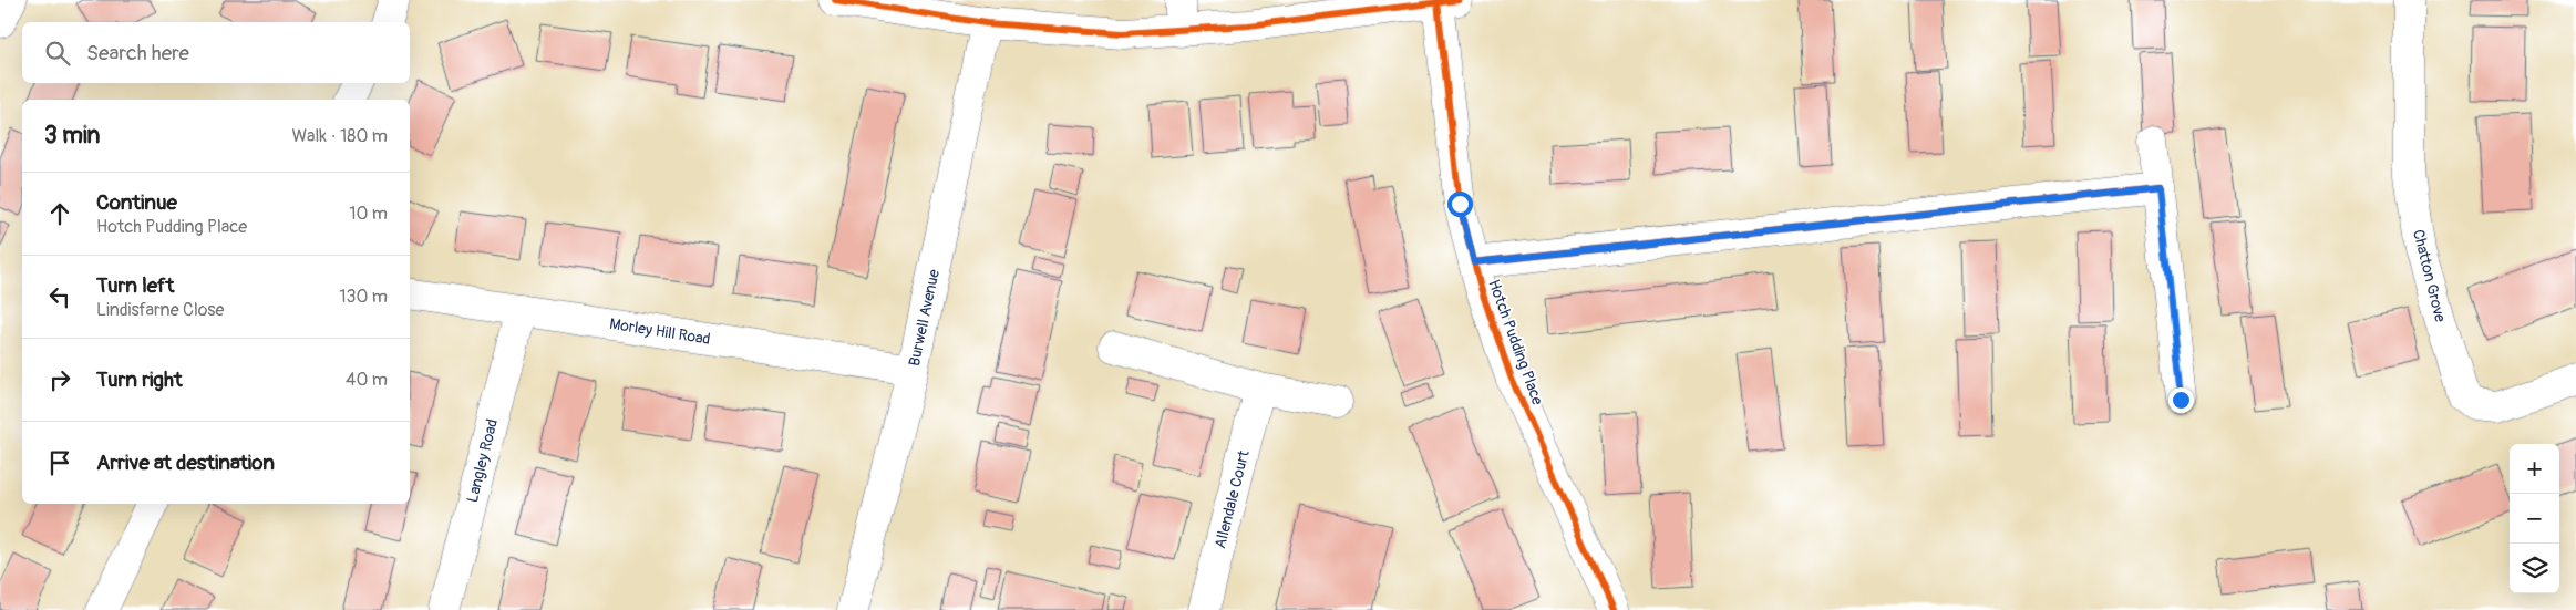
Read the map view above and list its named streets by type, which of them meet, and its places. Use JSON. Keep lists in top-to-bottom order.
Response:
{
  "streets": {
    "street": [
      "Chatton Grove",
      "Burwell Avenue",
      "Morley Hill Road",
      "Hotch Pudding Place",
      "Langley Road",
      "Allendale Court"
    ]
  },
  "crossings": [
    ["Burwell Avenue", "Morley Hill Road"],
    ["Morley Hill Road", "Langley Road"]
  ],
  "page": {
    "search": "Search here",
    "heading": ["3 min", "Walk · 180 m"],
    "list": [
      ["Continue", "Hotch Pudding Place", "10 m"],
      ["Turn left", "Lindisfarne Close", "130 m"],
      ["Turn right", "40 m"],
      "Arrive at destination"
    ],
    "map_buttons": ["+", "−"]
  }
}
